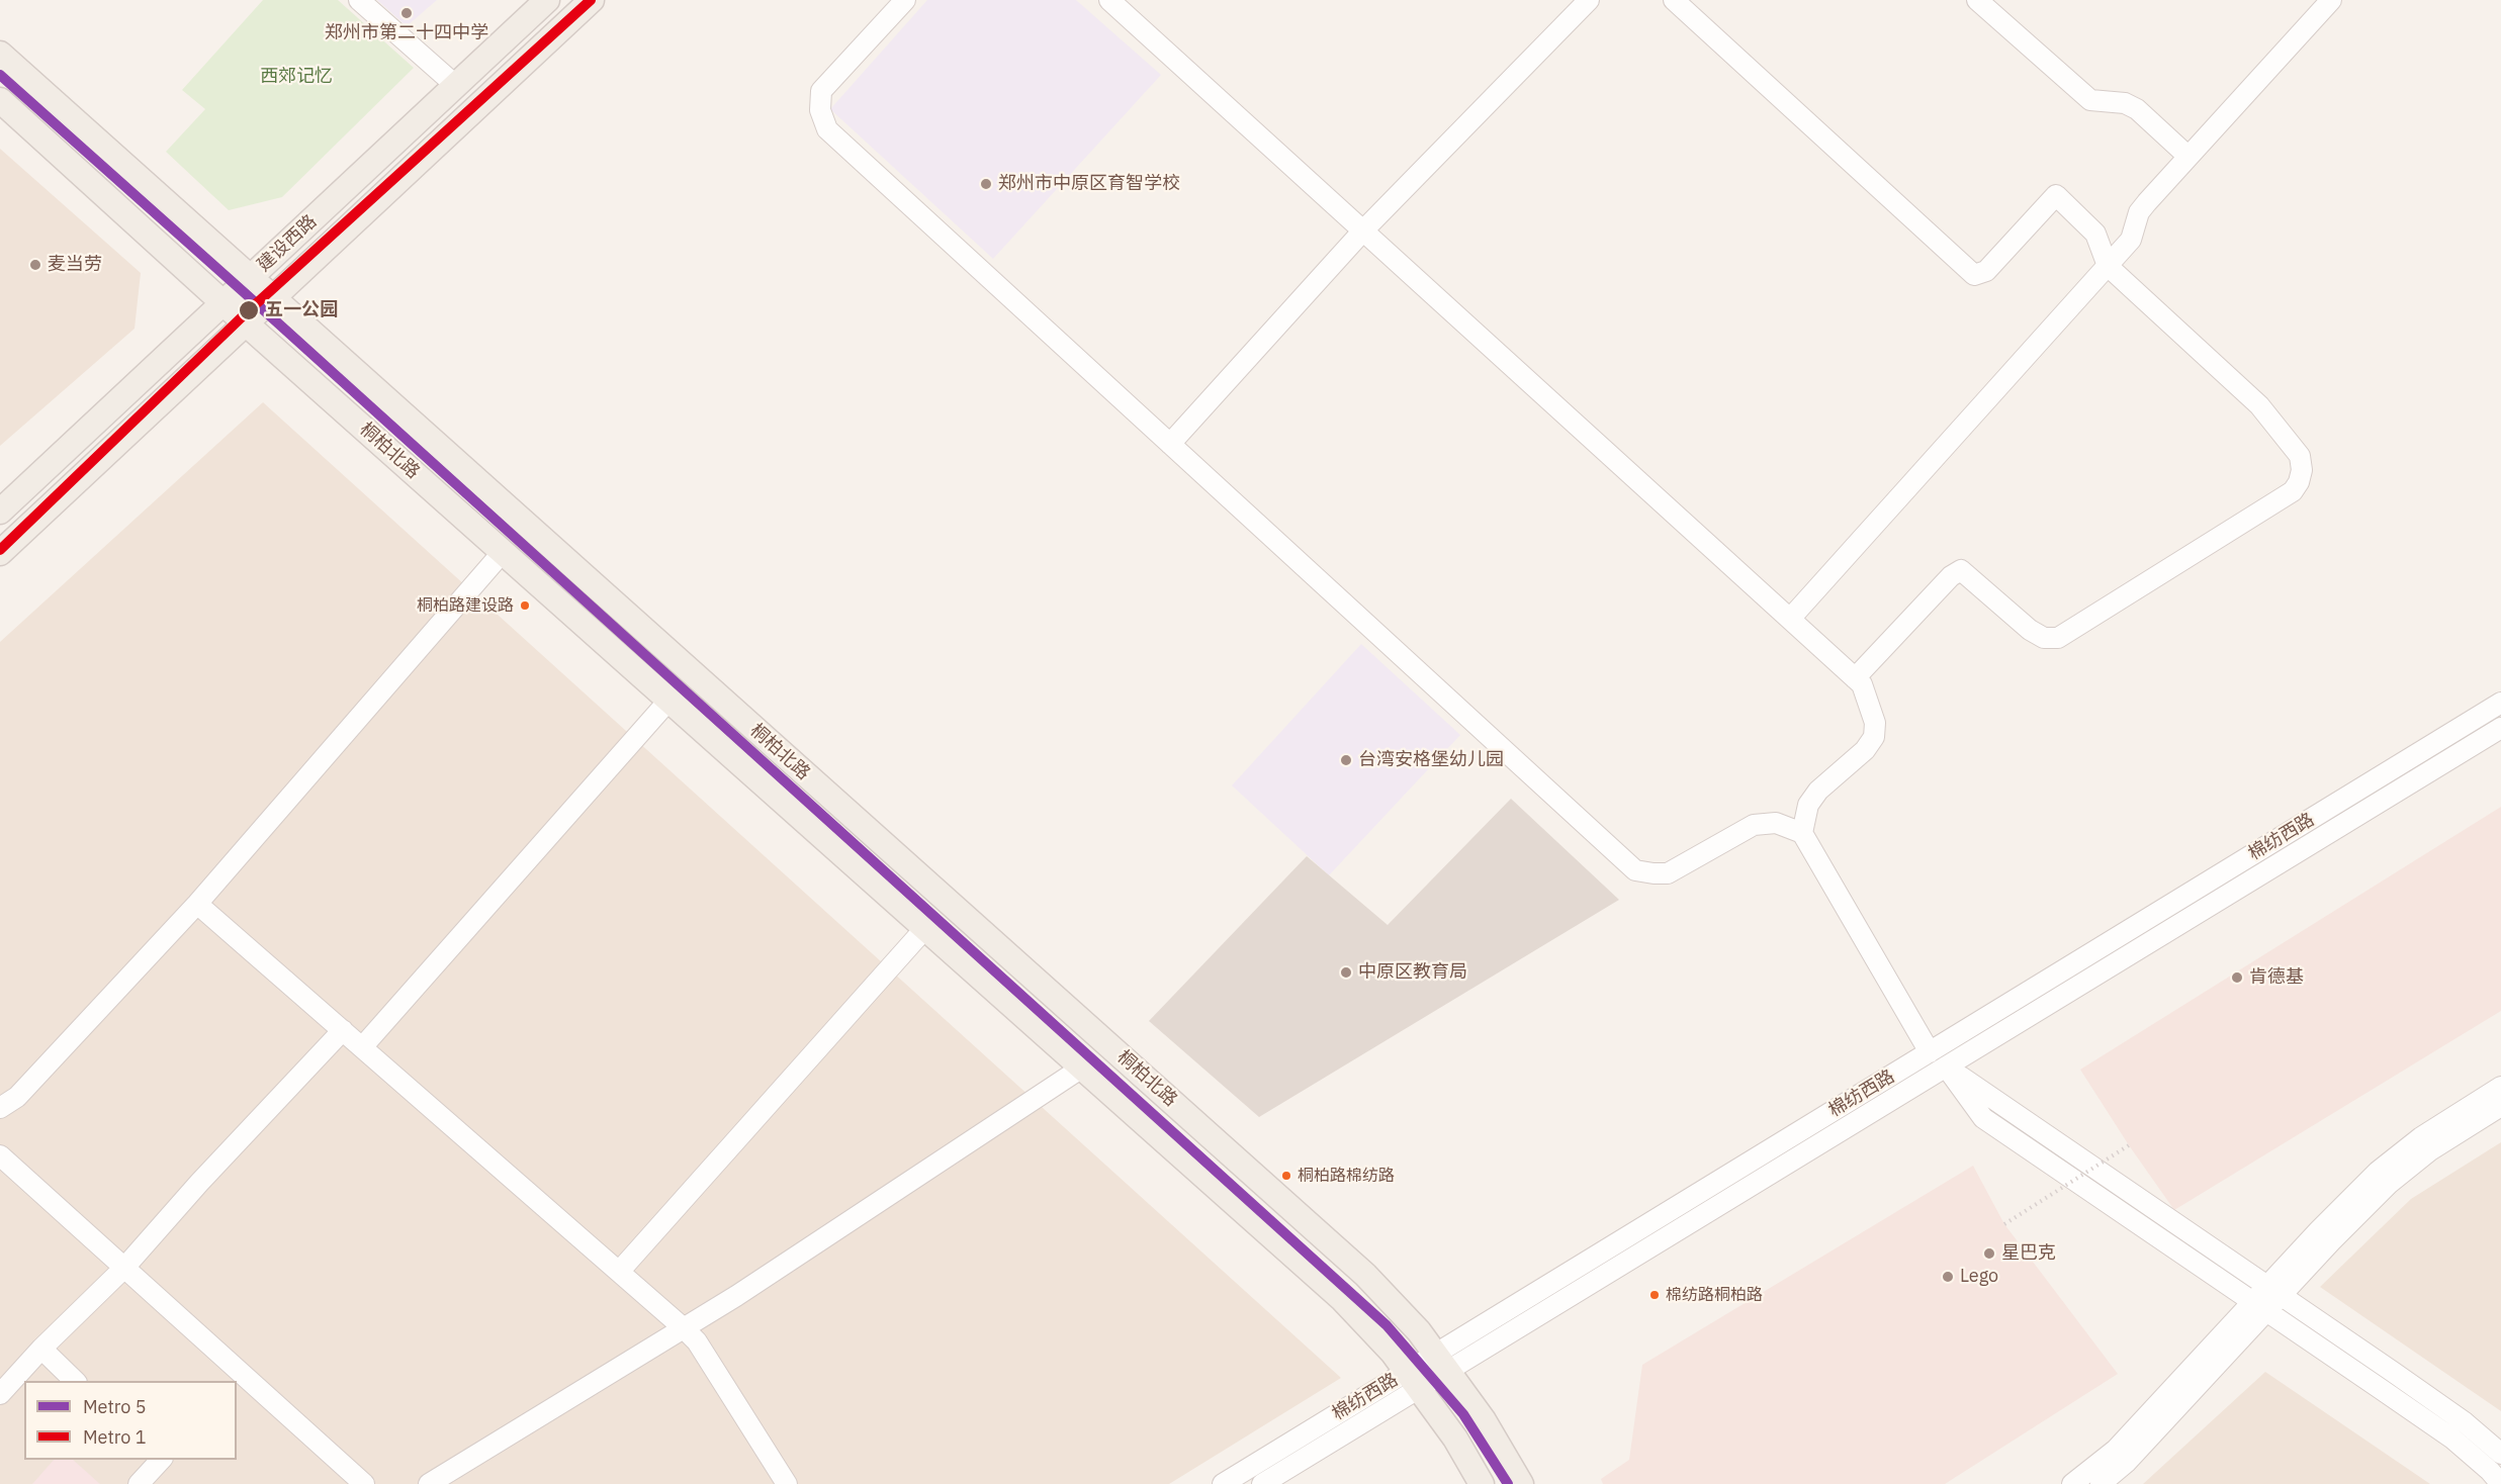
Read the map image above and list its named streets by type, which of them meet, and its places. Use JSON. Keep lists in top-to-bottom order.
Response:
{
  "streets": {
    "main road": ["建设西路", "桐柏北路"],
    "street": ["棉纺西路"]
  },
  "crossings": [
    ["建设西路", "桐柏北路"],
    ["桐柏北路", "棉纺西路"]
  ],
  "parks": ["西郊记忆"],
  "places": [
    "郑州市第二十四中学",
    "郑州市中原区育智学校",
    "麦当劳",
    "五一公园",
    "桐柏路建设路",
    "台湾安格堡幼儿园",
    "中原区教育局",
    "肯德基",
    "桐柏路棉纺路",
    "星巴克",
    "Lego",
    "棉纺路桐柏路"
  ],
  "lines": ["metro line 1", "metro line 5"],
  "legend": ["Metro 5", "Metro 1"]
}
